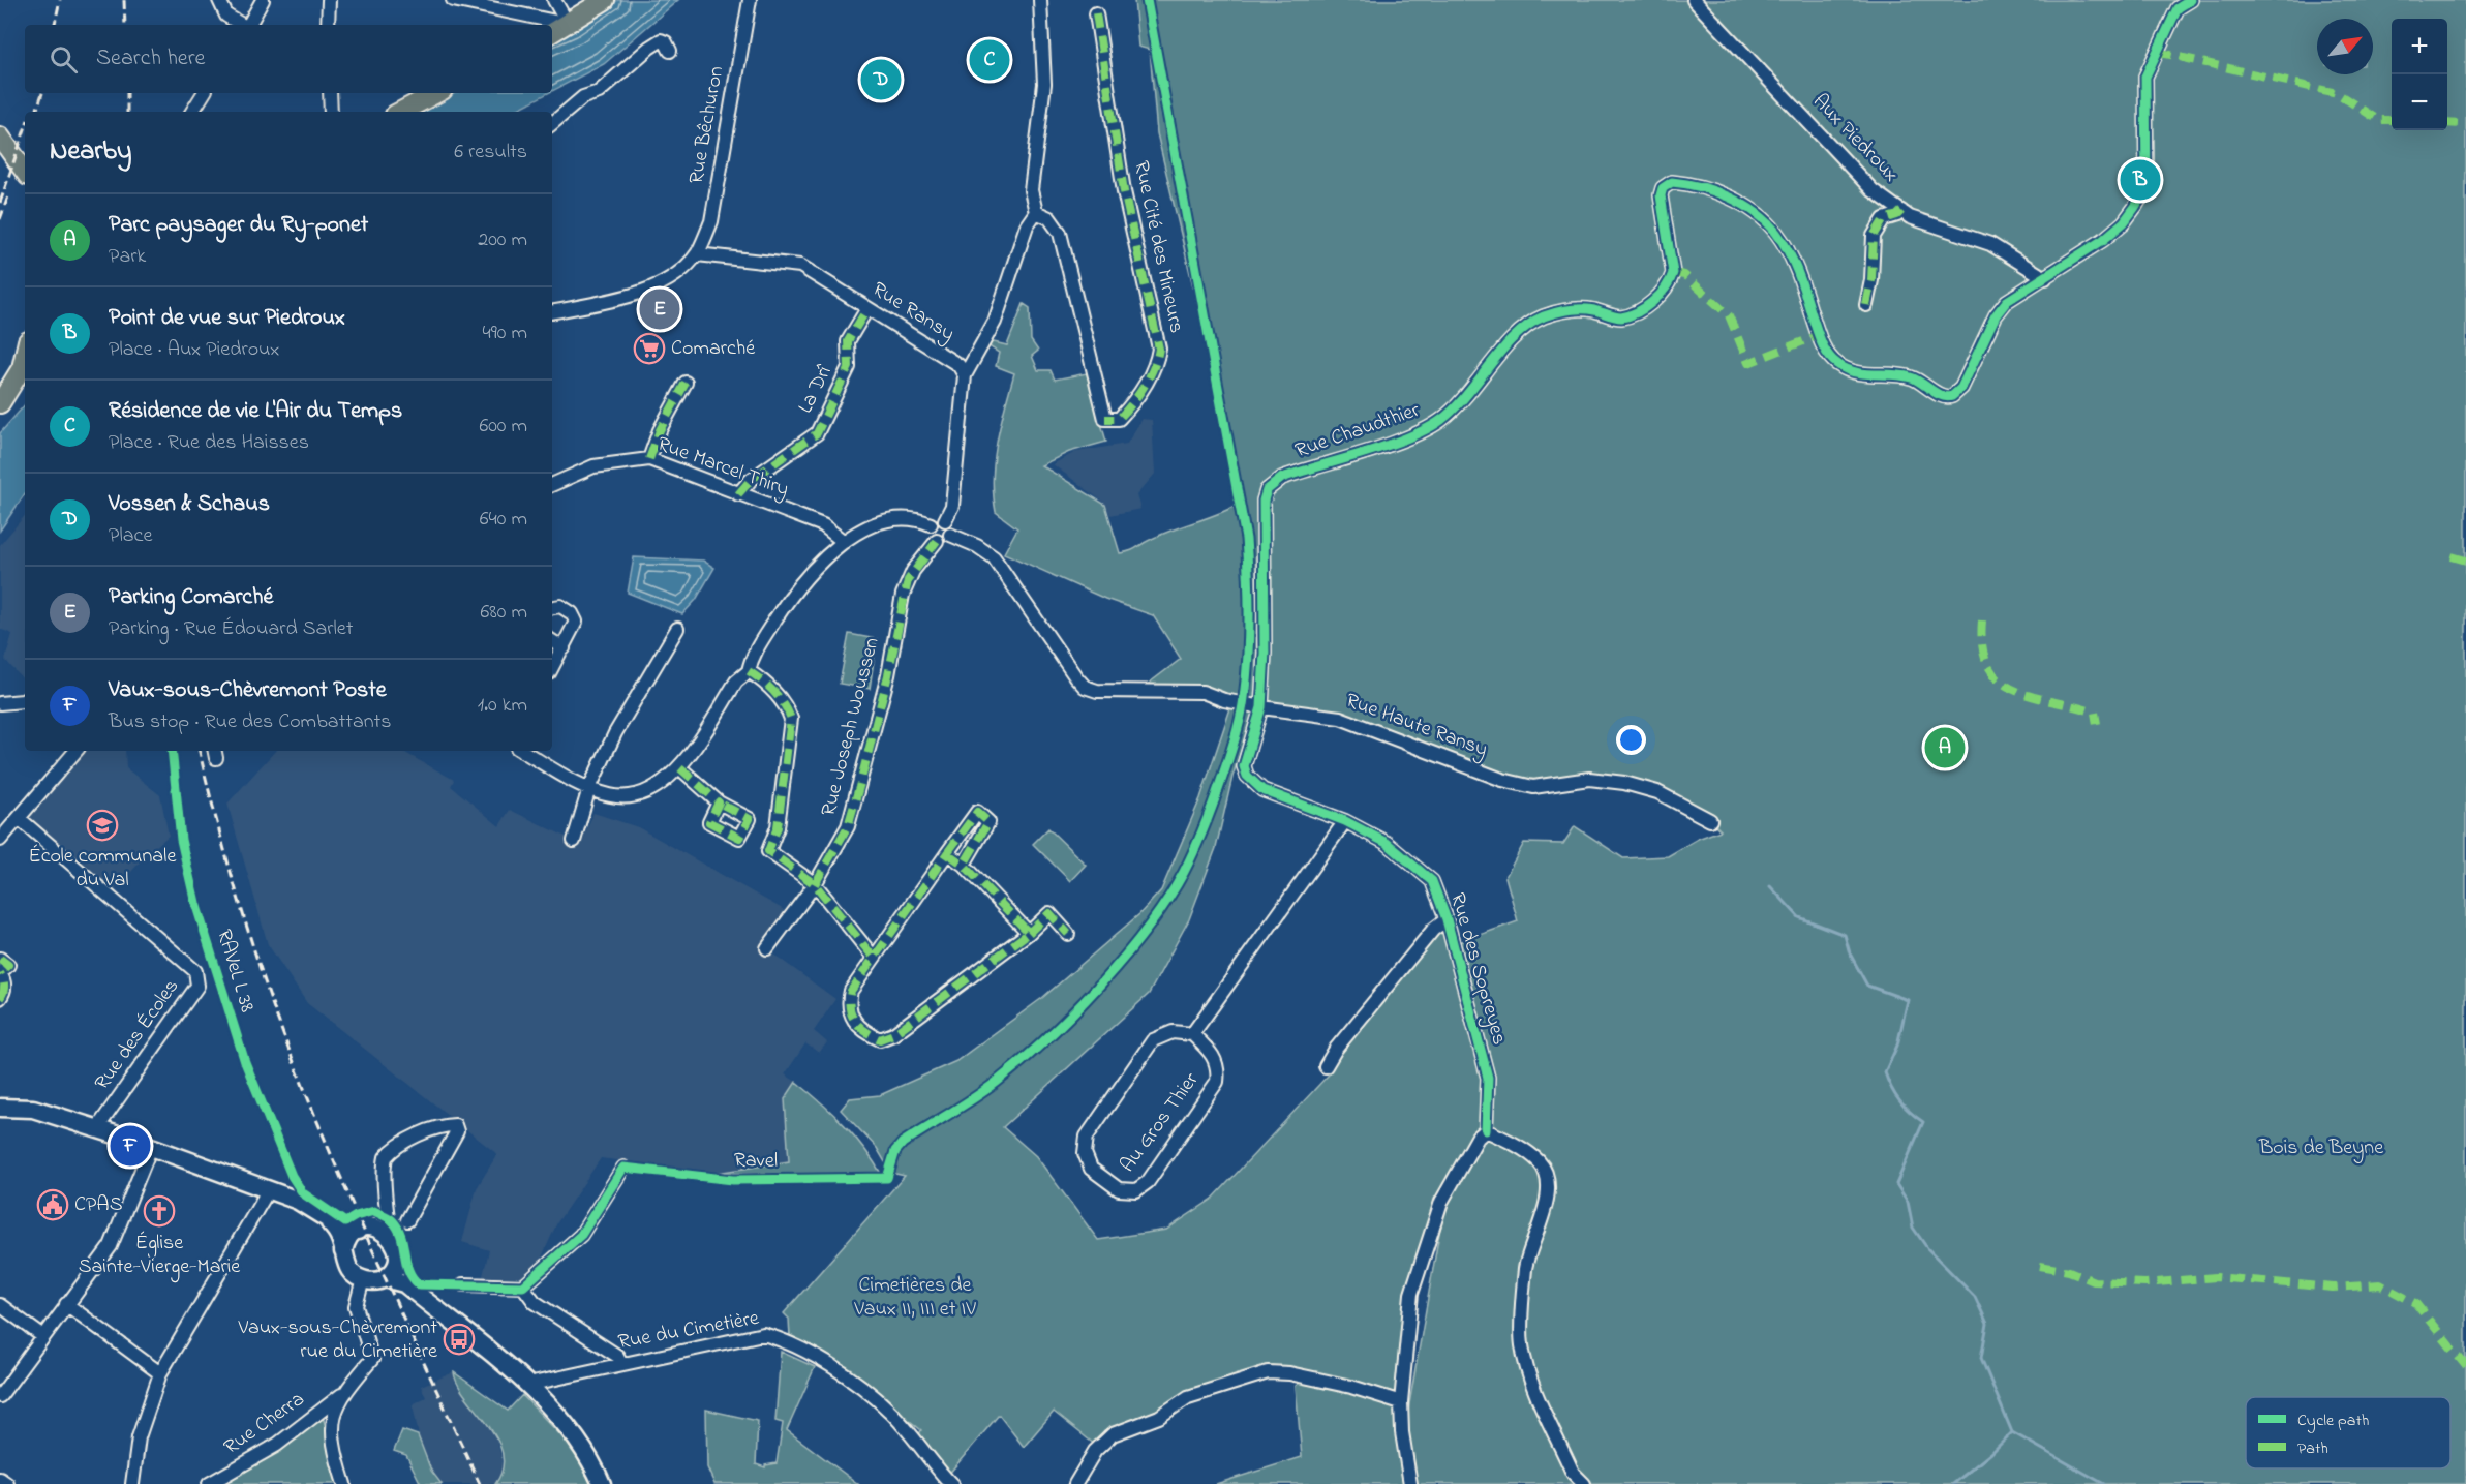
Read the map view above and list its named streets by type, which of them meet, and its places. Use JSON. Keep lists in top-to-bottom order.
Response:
{
  "streets": {
    "street": [
      "Rue Bêchuron",
      "Aux Piedroux",
      "Rue Cité des Mineurs",
      "Rue Ransy",
      "La Drî",
      "Rue Chaudthier",
      "Rue Marcel Thiry",
      "Rue Haute Ransy",
      "Rue Joseph Woussen",
      "Rue des Sopreyes",
      "Rue des Écoles",
      "Au Gros Thier",
      "Rue du Cimetière",
      "Rue Cherra"
    ],
    "cycle path": ["RAVeL L 38"]
  },
  "crossings": [
    ["Rue Bêchuron", "Rue Ransy"],
    ["Aux Piedroux", "Rue Chaudthier"],
    ["Rue Ransy", "La Drî"],
    ["La Drî", "Rue Marcel Thiry"],
    ["Rue Chaudthier", "Rue Haute Ransy"],
    ["Rue Chaudthier", "Rue des Sopreyes"],
    ["Rue Haute Ransy", "Rue Joseph Woussen"],
    ["Rue Haute Ransy", "Rue des Sopreyes"]
  ],
  "parks": ["Bois de Beyne", "Cimetières de Vaux II, III et IV"],
  "places": {
    "supermarket": ["Comarché"],
    "school or university": ["École communale du Val"],
    "public building": ["CPAS"],
    "church": ["Église Sainte-Vierge-Marie"],
    "bus stop": ["Vaux-sous-Chèvremont rue du Cimetière"]
  },
  "legend": ["Cycle path", "Path"],
  "north": "top right",
  "page": {
    "map_buttons": ["+", "−"],
    "search": "Search here",
    "pins": [
      "C",
      "D",
      "B",
      "E",
      "A",
      "F"
    ],
    "heading": ["Nearby", "6 results"],
    "list": [
      {
        "mark": "A",
        "name": "Parc paysager du Ry-ponet",
        "note": "Park",
        "value": "200 m"
      },
      {
        "mark": "B",
        "name": "Point de vue sur Piedroux",
        "note": "Place · Aux Piedroux",
        "value": "490 m"
      },
      {
        "mark": "C",
        "name": "Résidence de vie L'Air du Temps",
        "note": "Place · Rue des Haisses",
        "value": "600 m"
      },
      {
        "mark": "D",
        "name": "Vossen & Schaus",
        "note": "Place",
        "value": "640 m"
      },
      {
        "mark": "E",
        "name": "Parking Comarché",
        "note": "Parking · Rue Édouard Sarlet",
        "value": "680 m"
      },
      {
        "mark": "F",
        "name": "Vaux-sous-Chèvremont Poste",
        "note": "Bus stop · Rue des Combattants",
        "value": "1.0 km"
      }
    ]
  }
}
